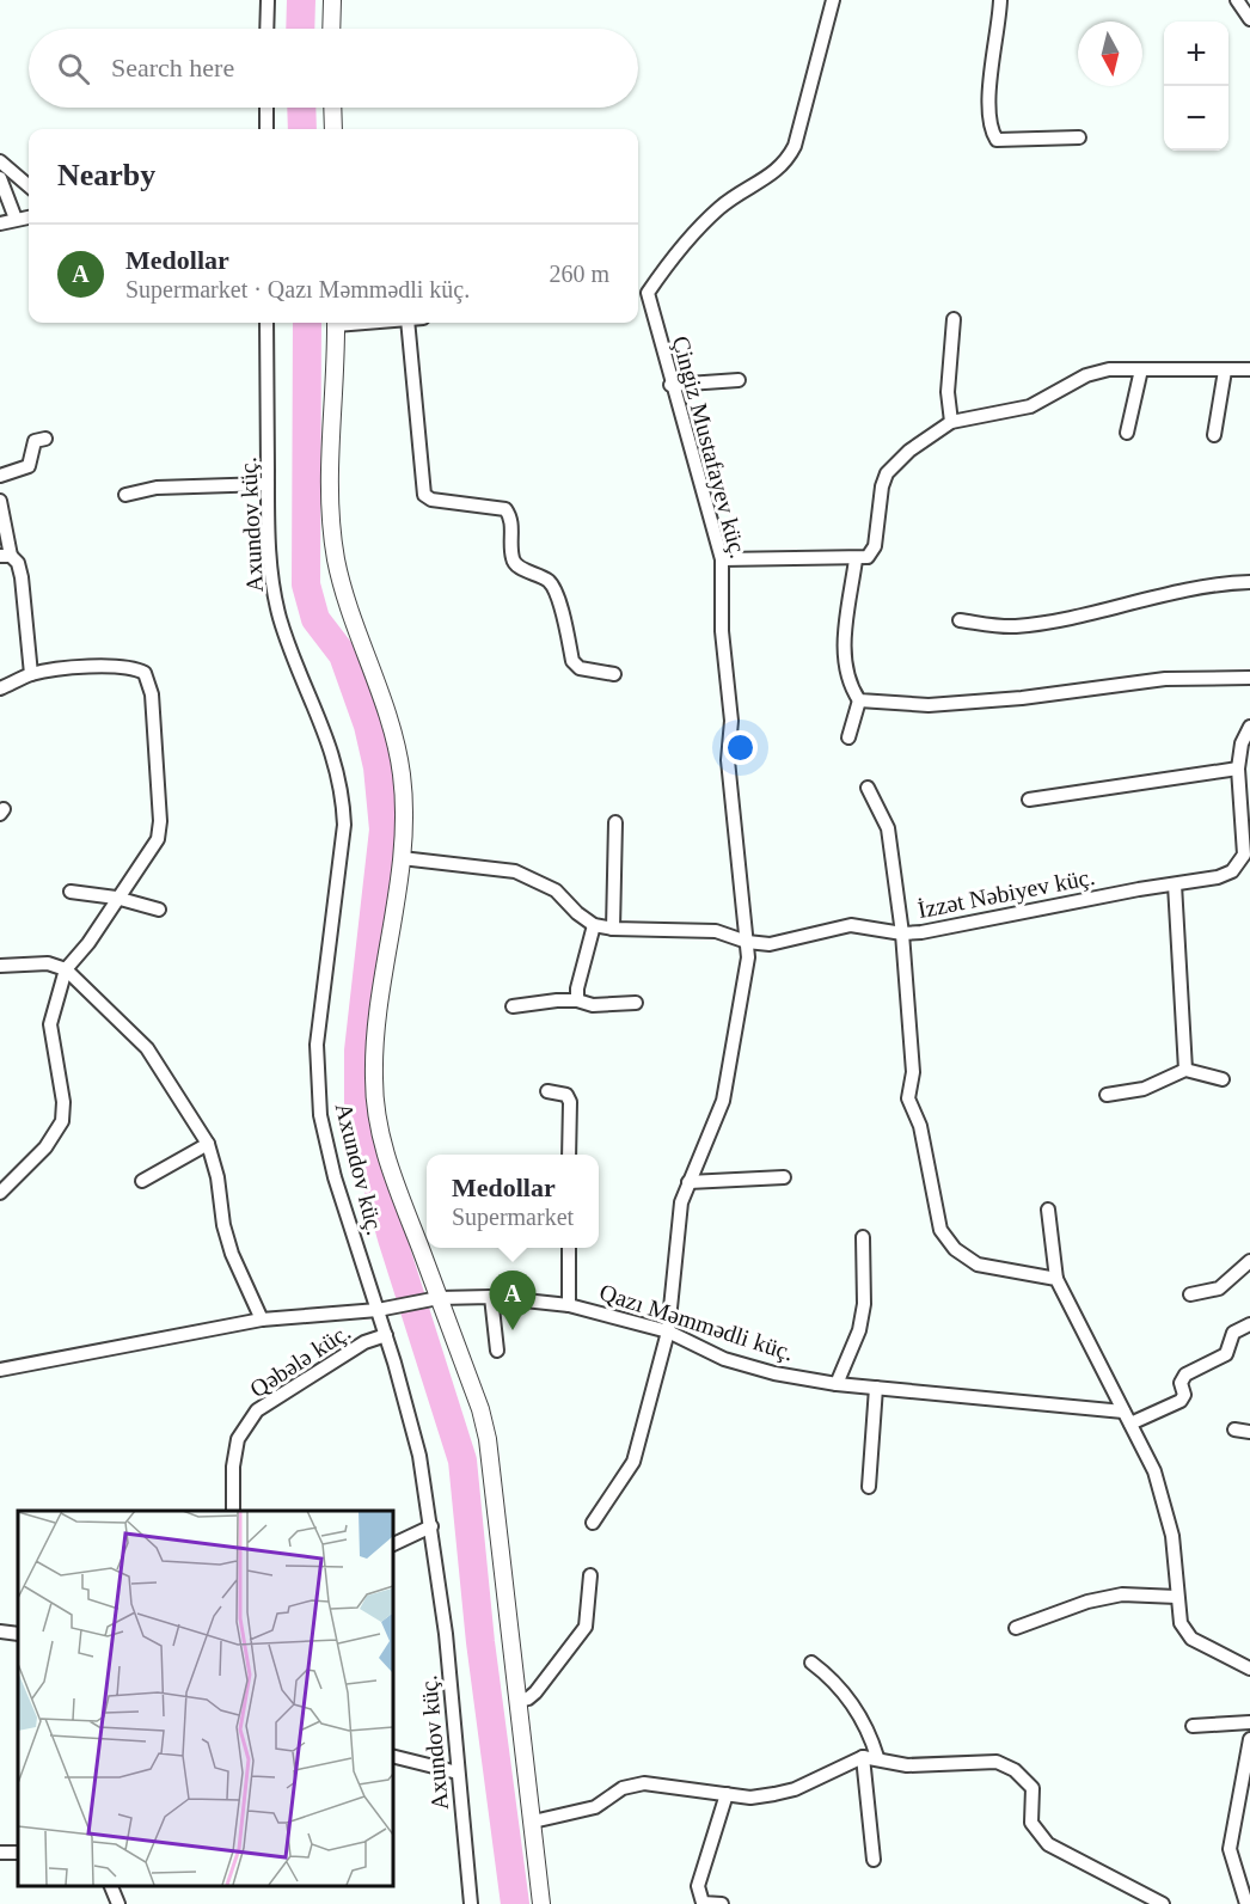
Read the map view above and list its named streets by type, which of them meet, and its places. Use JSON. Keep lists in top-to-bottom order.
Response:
{
  "streets": {
    "street": [
      "Çingiz Mustafayev küç.",
      "Axundov küç.",
      "İzzət Nəbiyev küç.",
      "Qazı Məmmədli küç.",
      "Qəbələ küç."
    ]
  },
  "crossings": [
    ["Çingiz Mustafayev küç.", "İzzət Nəbiyev küç."],
    ["Çingiz Mustafayev küç.", "Qazı Məmmədli küç."],
    ["Axundov küç.", "Qazı Məmmədli küç."],
    ["Axundov küç.", "Qəbələ küç."]
  ],
  "north": "bottom",
  "page": {
    "map_buttons": ["+", "−"],
    "search": "Search here",
    "heading": "Nearby",
    "list": [
      {
        "mark": "A",
        "name": "Medollar",
        "note": "Supermarket · Qazı Məmmədli küç.",
        "value": "260 m"
      }
    ],
    "popup": ["Medollar", "Supermarket"],
    "pins": "A"
  }
}
